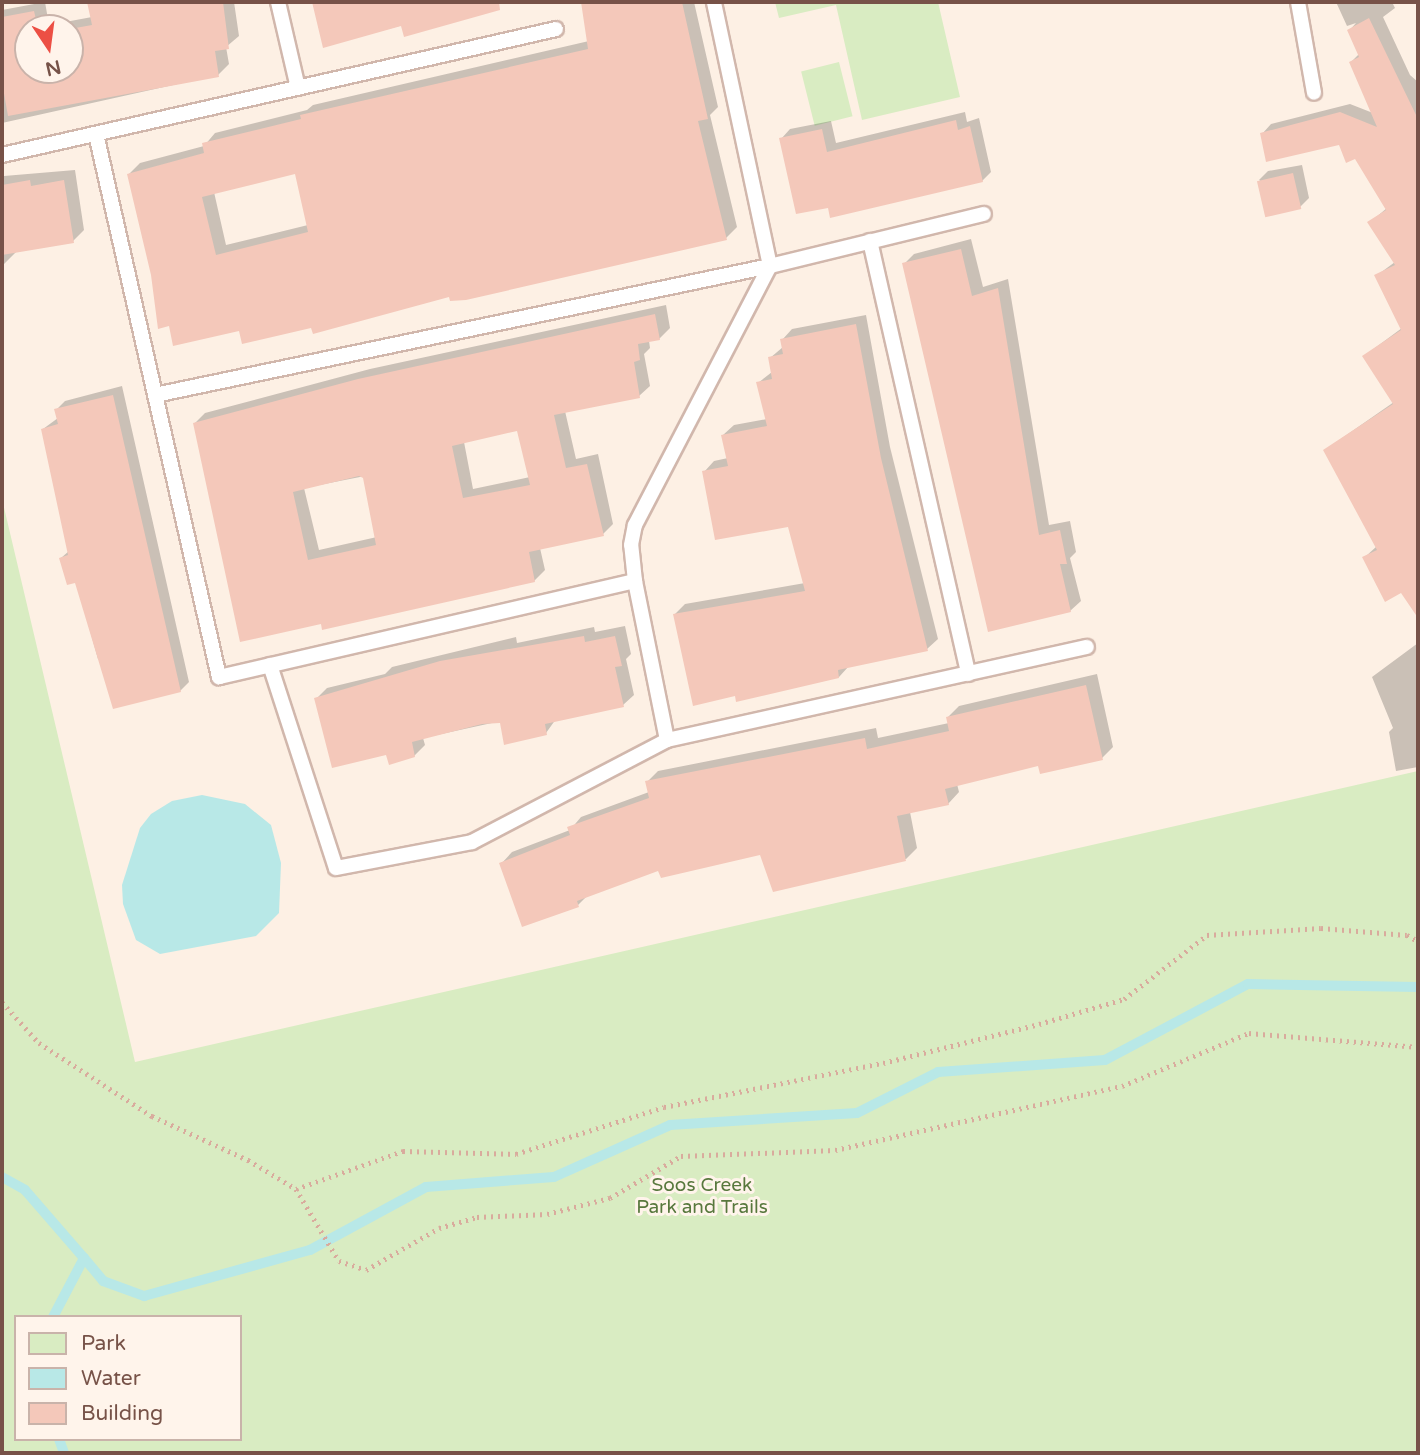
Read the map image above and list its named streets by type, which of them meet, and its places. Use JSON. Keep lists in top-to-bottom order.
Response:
{
  "parks": ["Soos Creek Park and Trails"],
  "legend": ["Park", "Water", "Building"],
  "north": "bottom"
}
